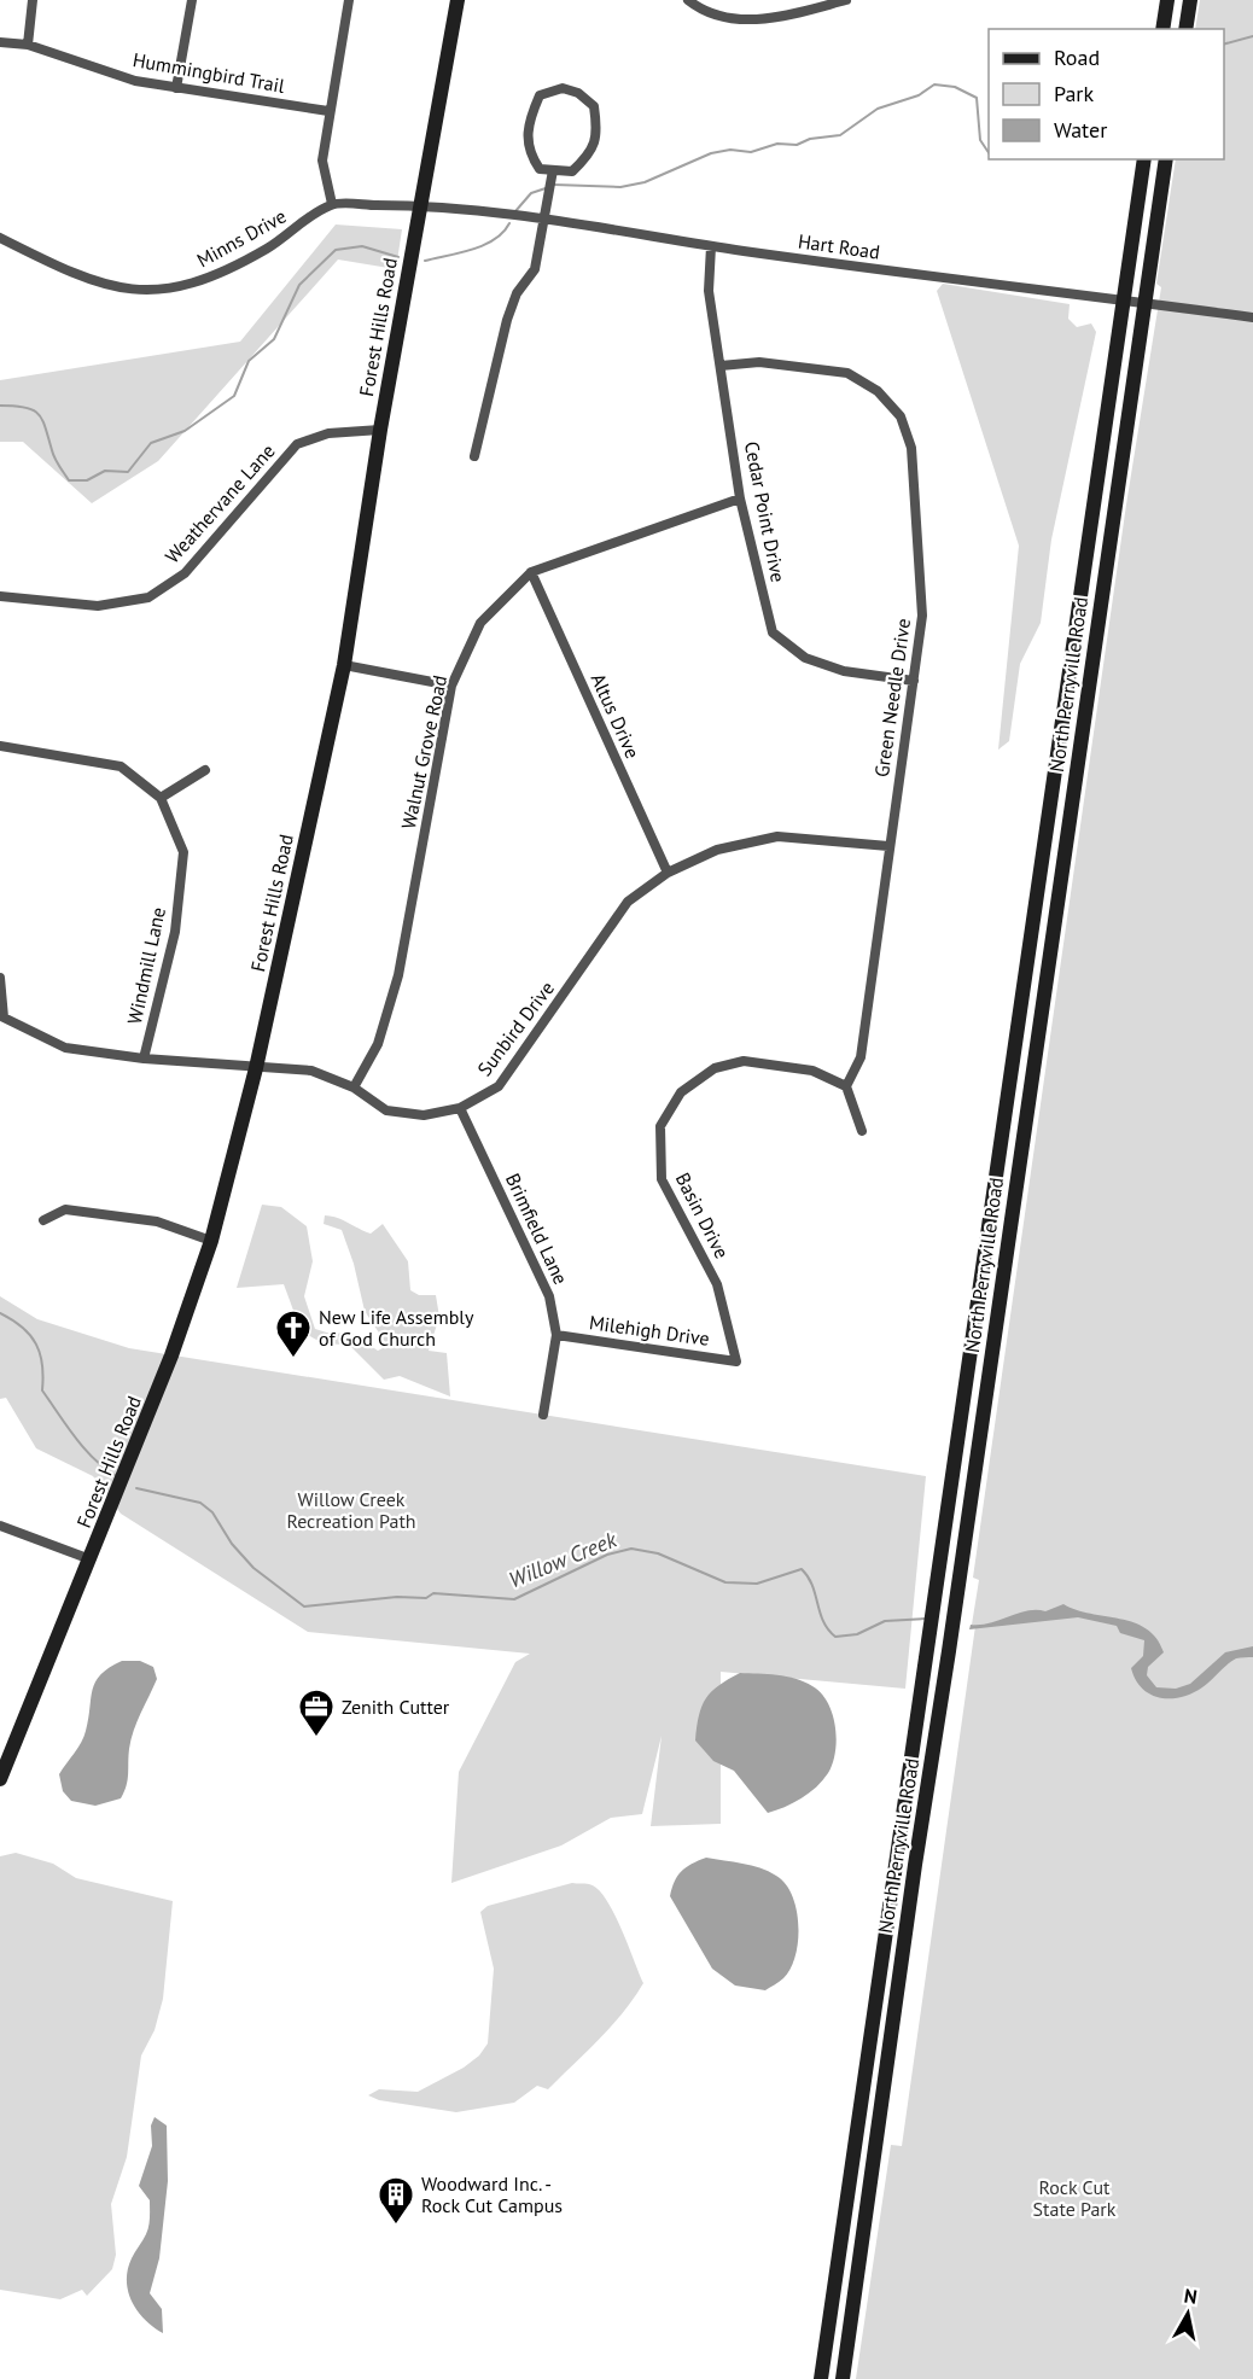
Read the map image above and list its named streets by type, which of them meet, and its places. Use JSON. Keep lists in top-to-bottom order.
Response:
{
  "streets": {
    "main road": ["Forest Hills Road", "North Perryville Road"],
    "street": [
      "Hummingbird Trail",
      "Minns Drive",
      "Hart Road",
      "Weathervane Lane",
      "Cedar Point Drive",
      "Green Needle Drive",
      "Altus Drive",
      "Walnut Grove Road",
      "Windmill Lane",
      "Sunbird Drive",
      "Basin Drive",
      "Brimfield Lane",
      "Milehigh Drive"
    ]
  },
  "crossings": [
    ["Hart Road", "Forest Hills Road"],
    ["Hart Road", "Cedar Point Drive"],
    ["Hart Road", "North Perryville Road"],
    ["Forest Hills Road", "Weathervane Lane"],
    ["Forest Hills Road", "Sunbird Drive"],
    ["Cedar Point Drive", "Green Needle Drive"],
    ["Cedar Point Drive", "Walnut Grove Road"],
    ["Green Needle Drive", "Sunbird Drive"],
    ["Green Needle Drive", "Basin Drive"],
    ["Altus Drive", "Walnut Grove Road"],
    ["Altus Drive", "Sunbird Drive"],
    ["Walnut Grove Road", "Sunbird Drive"],
    ["Windmill Lane", "Sunbird Drive"],
    ["Sunbird Drive", "Brimfield Lane"],
    ["Basin Drive", "Milehigh Drive"],
    ["Brimfield Lane", "Milehigh Drive"]
  ],
  "water": ["Willow Creek"],
  "parks": ["Willow Creek Recreation Path", "Rock Cut State Park"],
  "places": {
    "church": ["New Life Assembly of God Church"],
    "office": ["Zenith Cutter"],
    "building": ["Woodward Inc. - Rock Cut Campus"]
  },
  "legend": ["Road", "Park", "Water"],
  "north": "top"
}
